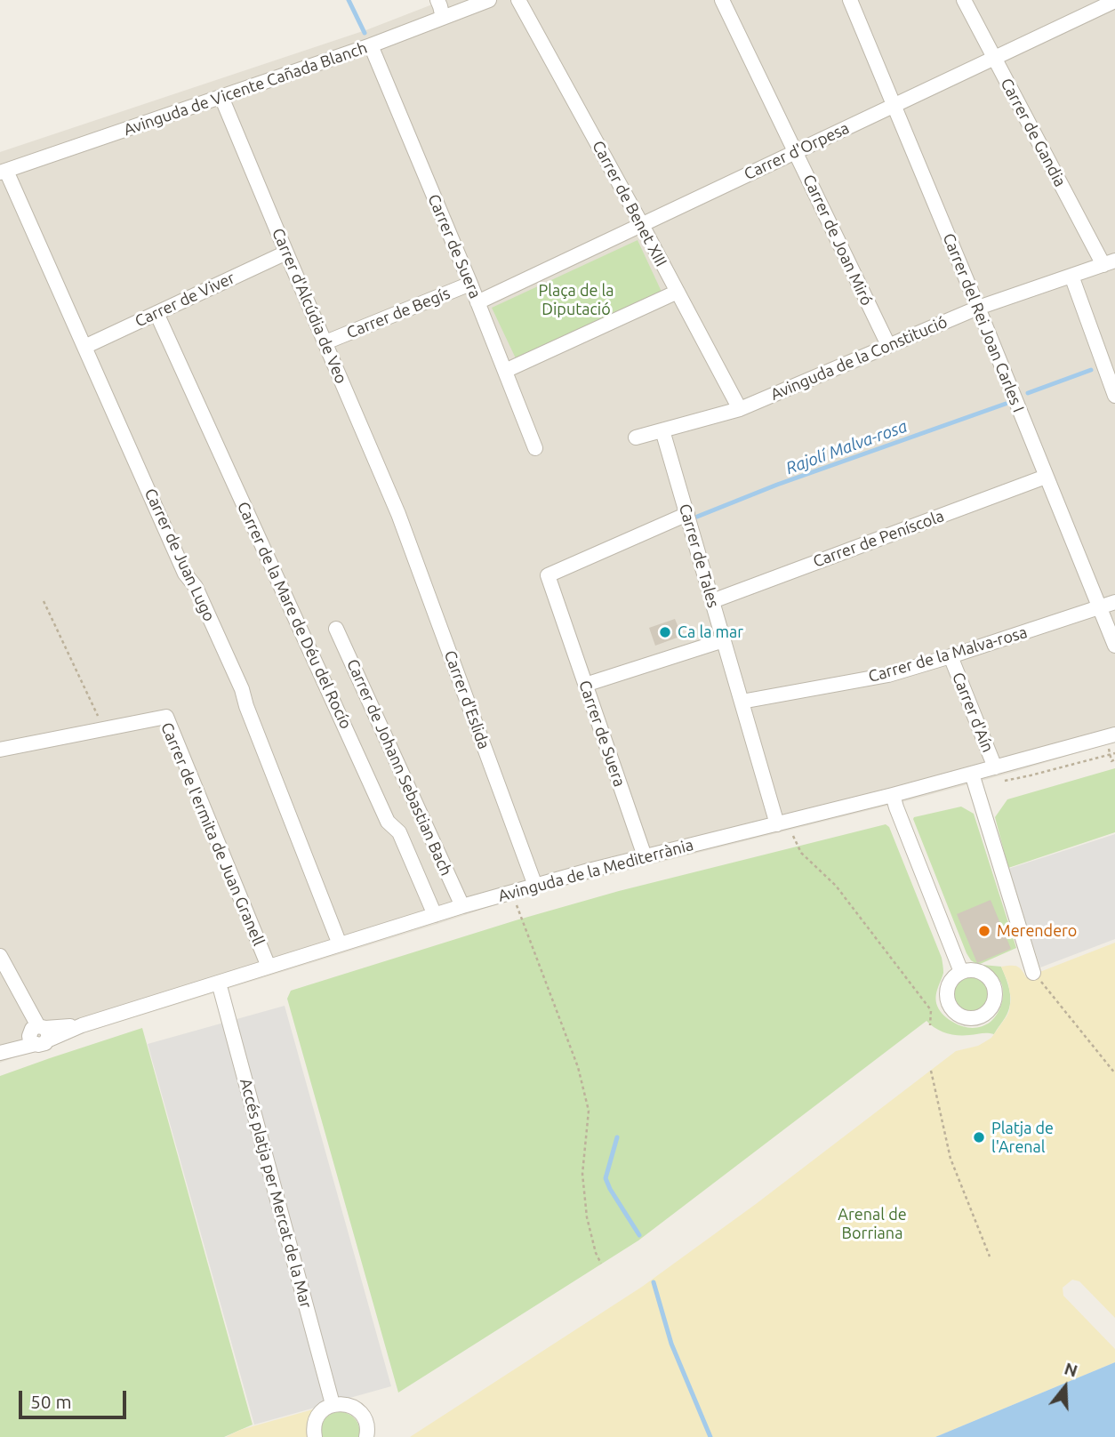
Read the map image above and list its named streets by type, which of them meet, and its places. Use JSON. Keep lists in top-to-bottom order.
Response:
{
  "streets": {
    "street": [
      "Avinguda de Vicente Cañada Blanch",
      "Carrer de Gandia",
      "Carrer d'Orpesa",
      "Carrer de Benet XIII",
      "Carrer de Joan Miró",
      "Carrer de Suera",
      "Carrer de Viver",
      "Carrer d'Alcúdia de Veo",
      "Carrer de Begís",
      "Carrer del Rei Joan Carles I",
      "Avinguda de la Constitució",
      "Carrer de Peníscola",
      "Carrer de Juan Lugo",
      "Carrer de Tales",
      "Carrer de la Mare de Déu del Rocío",
      "Carrer de la Malva-rosa",
      "Carrer d'Eslida",
      "Carrer d'Aín",
      "Carrer de Johann Sebastian Bach",
      "Carrer de l'ermita de Juan Granell",
      "Avinguda de la Mediterrània",
      "Accés platja per Mercat de la Mar"
    ]
  },
  "crossings": [
    ["Avinguda de Vicente Cañada Blanch", "Carrer de Suera"],
    ["Avinguda de Vicente Cañada Blanch", "Carrer d'Alcúdia de Veo"],
    ["Avinguda de Vicente Cañada Blanch", "Carrer de Juan Lugo"],
    ["Carrer de Gandia", "Carrer d'Orpesa"],
    ["Carrer de Gandia", "Avinguda de la Constitució"],
    ["Carrer d'Orpesa", "Carrer de Benet XIII"],
    ["Carrer d'Orpesa", "Carrer de Joan Miró"],
    ["Carrer d'Orpesa", "Carrer de Suera"],
    ["Carrer d'Orpesa", "Carrer del Rei Joan Carles I"],
    ["Carrer de Benet XIII", "Avinguda de la Constitució"],
    ["Carrer de Joan Miró", "Avinguda de la Constitució"],
    ["Carrer de Suera", "Carrer de Begís"],
    ["Carrer de Suera", "Carrer de Tales"],
    ["Carrer de Suera", "Avinguda de la Mediterrània"],
    ["Carrer de Viver", "Carrer d'Alcúdia de Veo"],
    ["Carrer de Viver", "Carrer de Juan Lugo"],
    ["Carrer de Viver", "Carrer de la Mare de Déu del Rocío"],
    ["Carrer d'Alcúdia de Veo", "Carrer de Begís"],
    ["Carrer d'Alcúdia de Veo", "Carrer d'Eslida"],
    ["Carrer del Rei Joan Carles I", "Avinguda de la Constitució"],
    ["Carrer del Rei Joan Carles I", "Carrer de Peníscola"],
    ["Carrer del Rei Joan Carles I", "Carrer de la Malva-rosa"],
    ["Avinguda de la Constitució", "Carrer de Tales"],
    ["Carrer de Peníscola", "Carrer de Tales"],
    ["Carrer de Juan Lugo", "Avinguda de la Mediterrània"],
    ["Carrer de Tales", "Carrer de la Malva-rosa"],
    ["Carrer de Tales", "Avinguda de la Mediterrània"],
    ["Carrer de la Mare de Déu del Rocío", "Avinguda de la Mediterrània"],
    ["Carrer de la Malva-rosa", "Carrer d'Aín"],
    ["Carrer d'Eslida", "Avinguda de la Mediterrània"],
    ["Carrer d'Aín", "Avinguda de la Mediterrània"],
    ["Carrer de Johann Sebastian Bach", "Avinguda de la Mediterrània"],
    ["Carrer de l'ermita de Juan Granell", "Avinguda de la Mediterrània"],
    ["Avinguda de la Mediterrània", "Accés platja per Mercat de la Mar"]
  ],
  "water": ["Rajolí Malva-rosa"],
  "parks": ["Plaça de la Diputació", "Arenal de Borriana"],
  "places": ["Ca la mar", "Merendero", "Platja de l'Arenal"],
  "scale_bar": "50 m",
  "north": "top"
}
